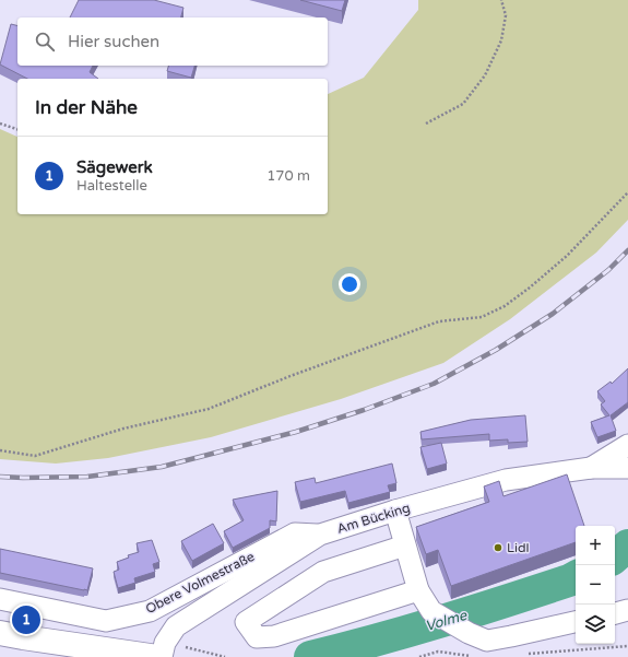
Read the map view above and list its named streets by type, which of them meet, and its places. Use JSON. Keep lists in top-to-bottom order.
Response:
{
  "streets": {
    "street": ["Am Bücking", "Obere Volmestraße"]
  },
  "crossings": [
    ["Am Bücking", "Obere Volmestraße"]
  ],
  "water": ["Volme"],
  "places": ["Lidl"],
  "page": {
    "search": "Hier suchen",
    "heading": "In der Nähe",
    "list": [
      {
        "mark": "1",
        "name": "Sägewerk",
        "note": "Haltestelle",
        "value": "170 m"
      }
    ],
    "map_buttons": ["+", "−"],
    "pins": "1"
  }
}
